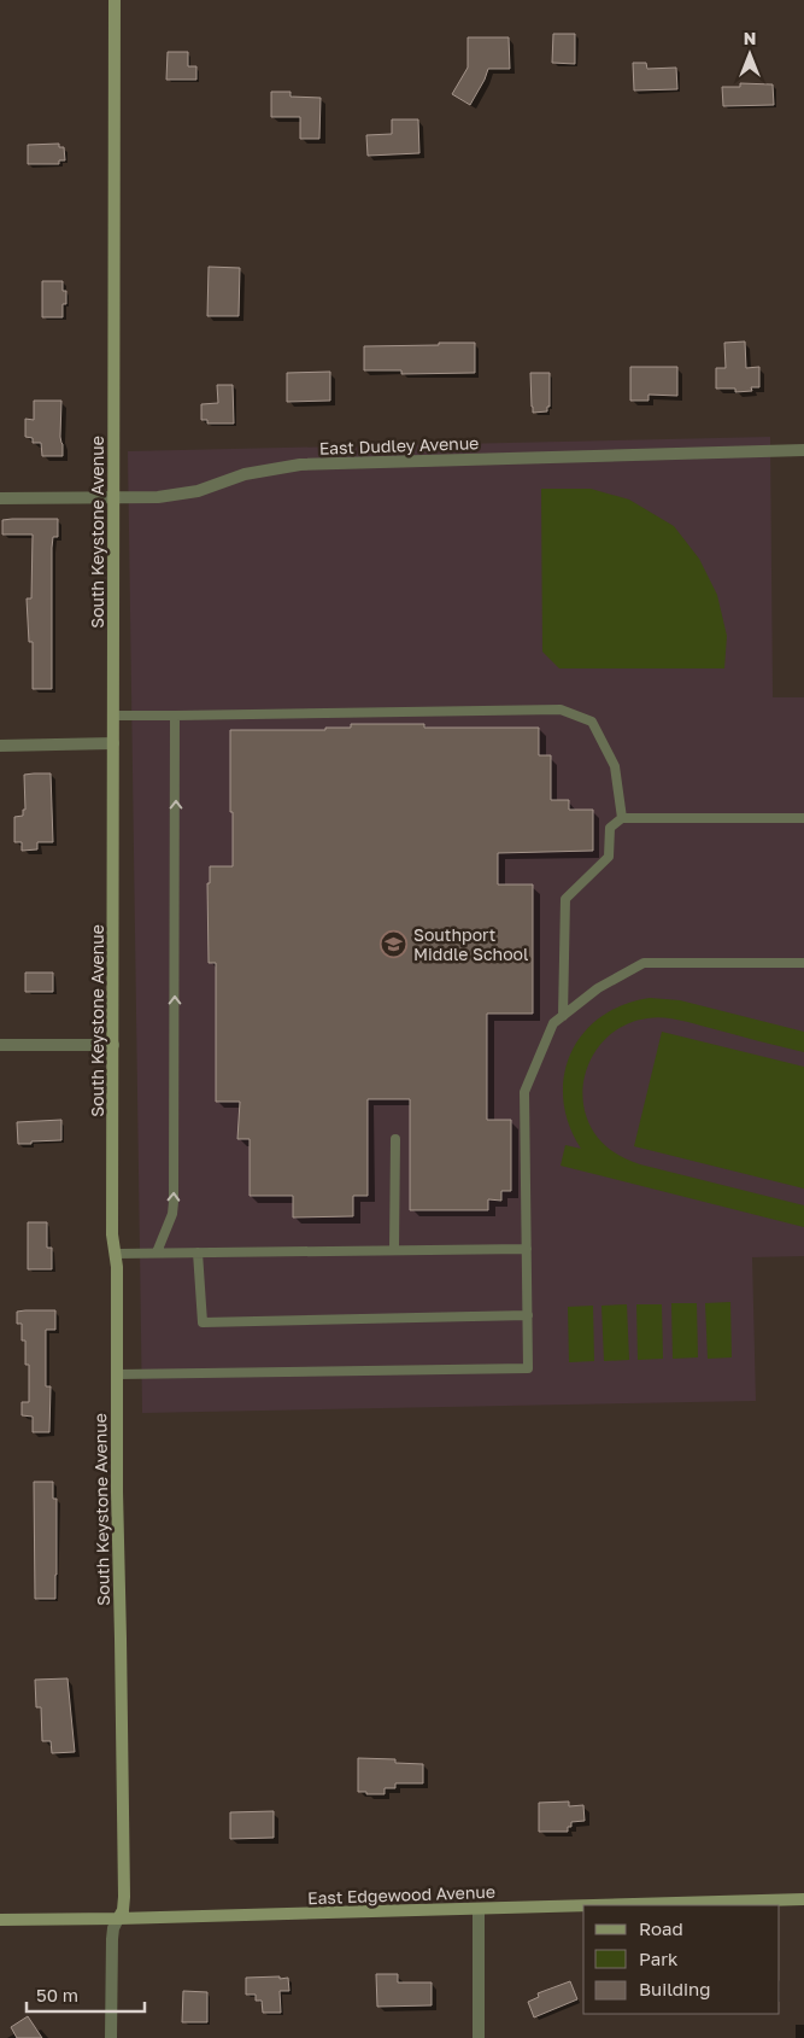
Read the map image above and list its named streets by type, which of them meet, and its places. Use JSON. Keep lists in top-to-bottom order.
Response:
{
  "streets": {
    "main road": ["South Keystone Avenue", "East Edgewood Avenue"],
    "street": ["East Dudley Avenue"]
  },
  "crossings": [
    ["East Dudley Avenue", "South Keystone Avenue"],
    ["South Keystone Avenue", "East Edgewood Avenue"]
  ],
  "places": {
    "school or university": ["Southport Middle School"]
  },
  "legend": ["Road", "Park", "Building"],
  "scale_bar": "50 m",
  "north": "top"
}
